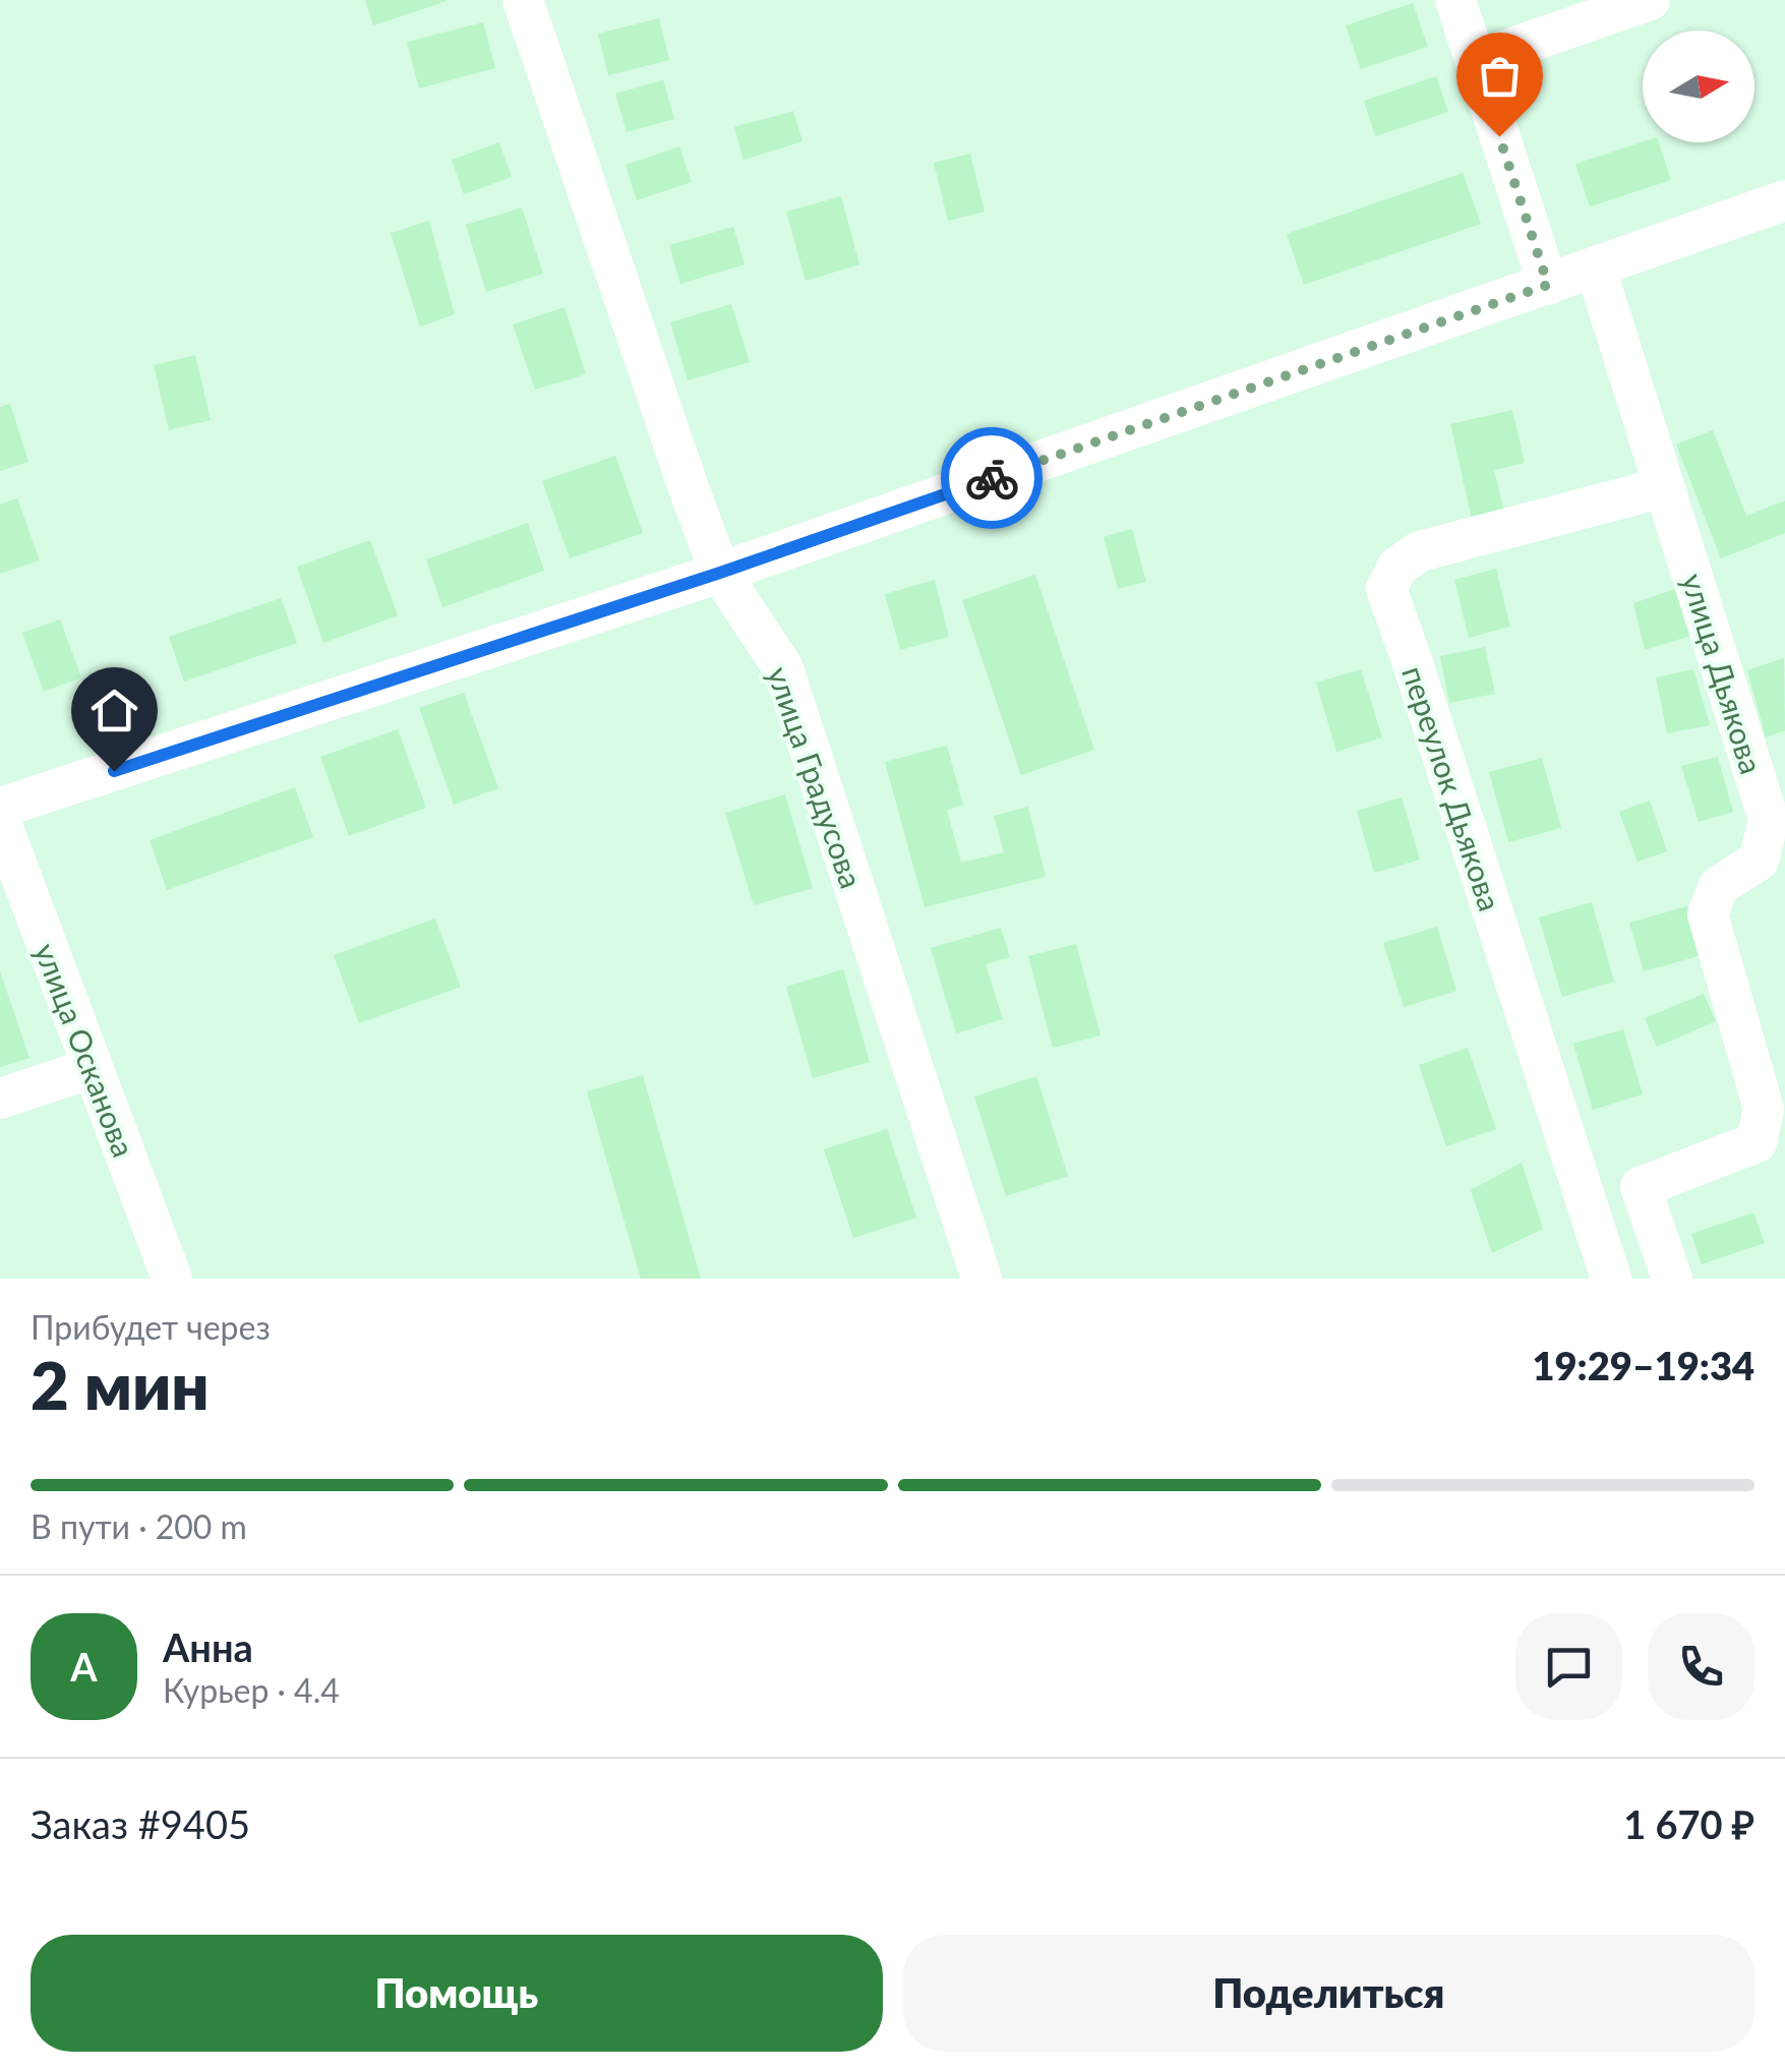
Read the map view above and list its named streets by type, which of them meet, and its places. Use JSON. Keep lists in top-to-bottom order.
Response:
{
  "streets": {
    "street": [
      "улица Дьякова",
      "улица Градусова",
      "переулок Дьякова",
      "улица Осканова"
    ]
  },
  "crossings": [
    ["улица Дьякова", "переулок Дьякова"]
  ],
  "north": "right",
  "page": {
    "heading": ["2 мин", "Прибудет через", "19:29–19:34"],
    "panel": [
      "Анна",
      "Курьер · 4.4",
      "Заказ #9405",
      "1 670 ₽"
    ],
    "bar": "В пути · 200 m",
    "round": "А",
    "buttons": ["Помощь", "Поделиться"]
  }
}
